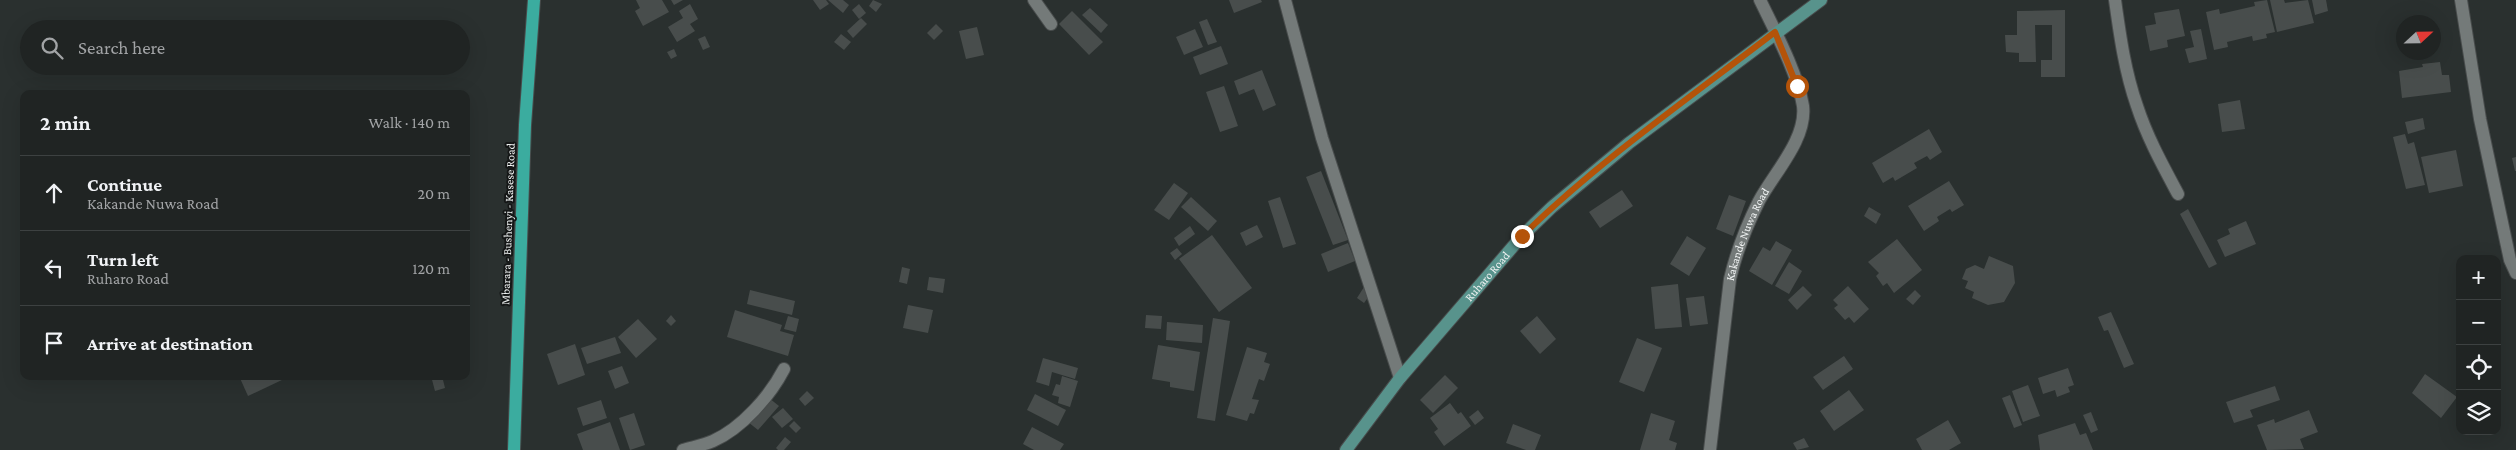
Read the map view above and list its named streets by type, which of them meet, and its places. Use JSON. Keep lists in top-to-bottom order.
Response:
{
  "streets": {
    "main road": ["Mbarara - Bushenyi - Kasese Road"],
    "street": ["Kakande Nuwa Road", "Ruharo Road"]
  },
  "crossings": [
    ["Kakande Nuwa Road", "Ruharo Road"]
  ],
  "north": "right",
  "page": {
    "search": "Search here",
    "heading": ["2 min", "Walk · 140 m"],
    "list": [
      ["Continue", "Kakande Nuwa Road", "20 m"],
      ["Turn left", "Ruharo Road", "120 m"],
      "Arrive at destination"
    ],
    "map_buttons": ["+", "−"]
  }
}
